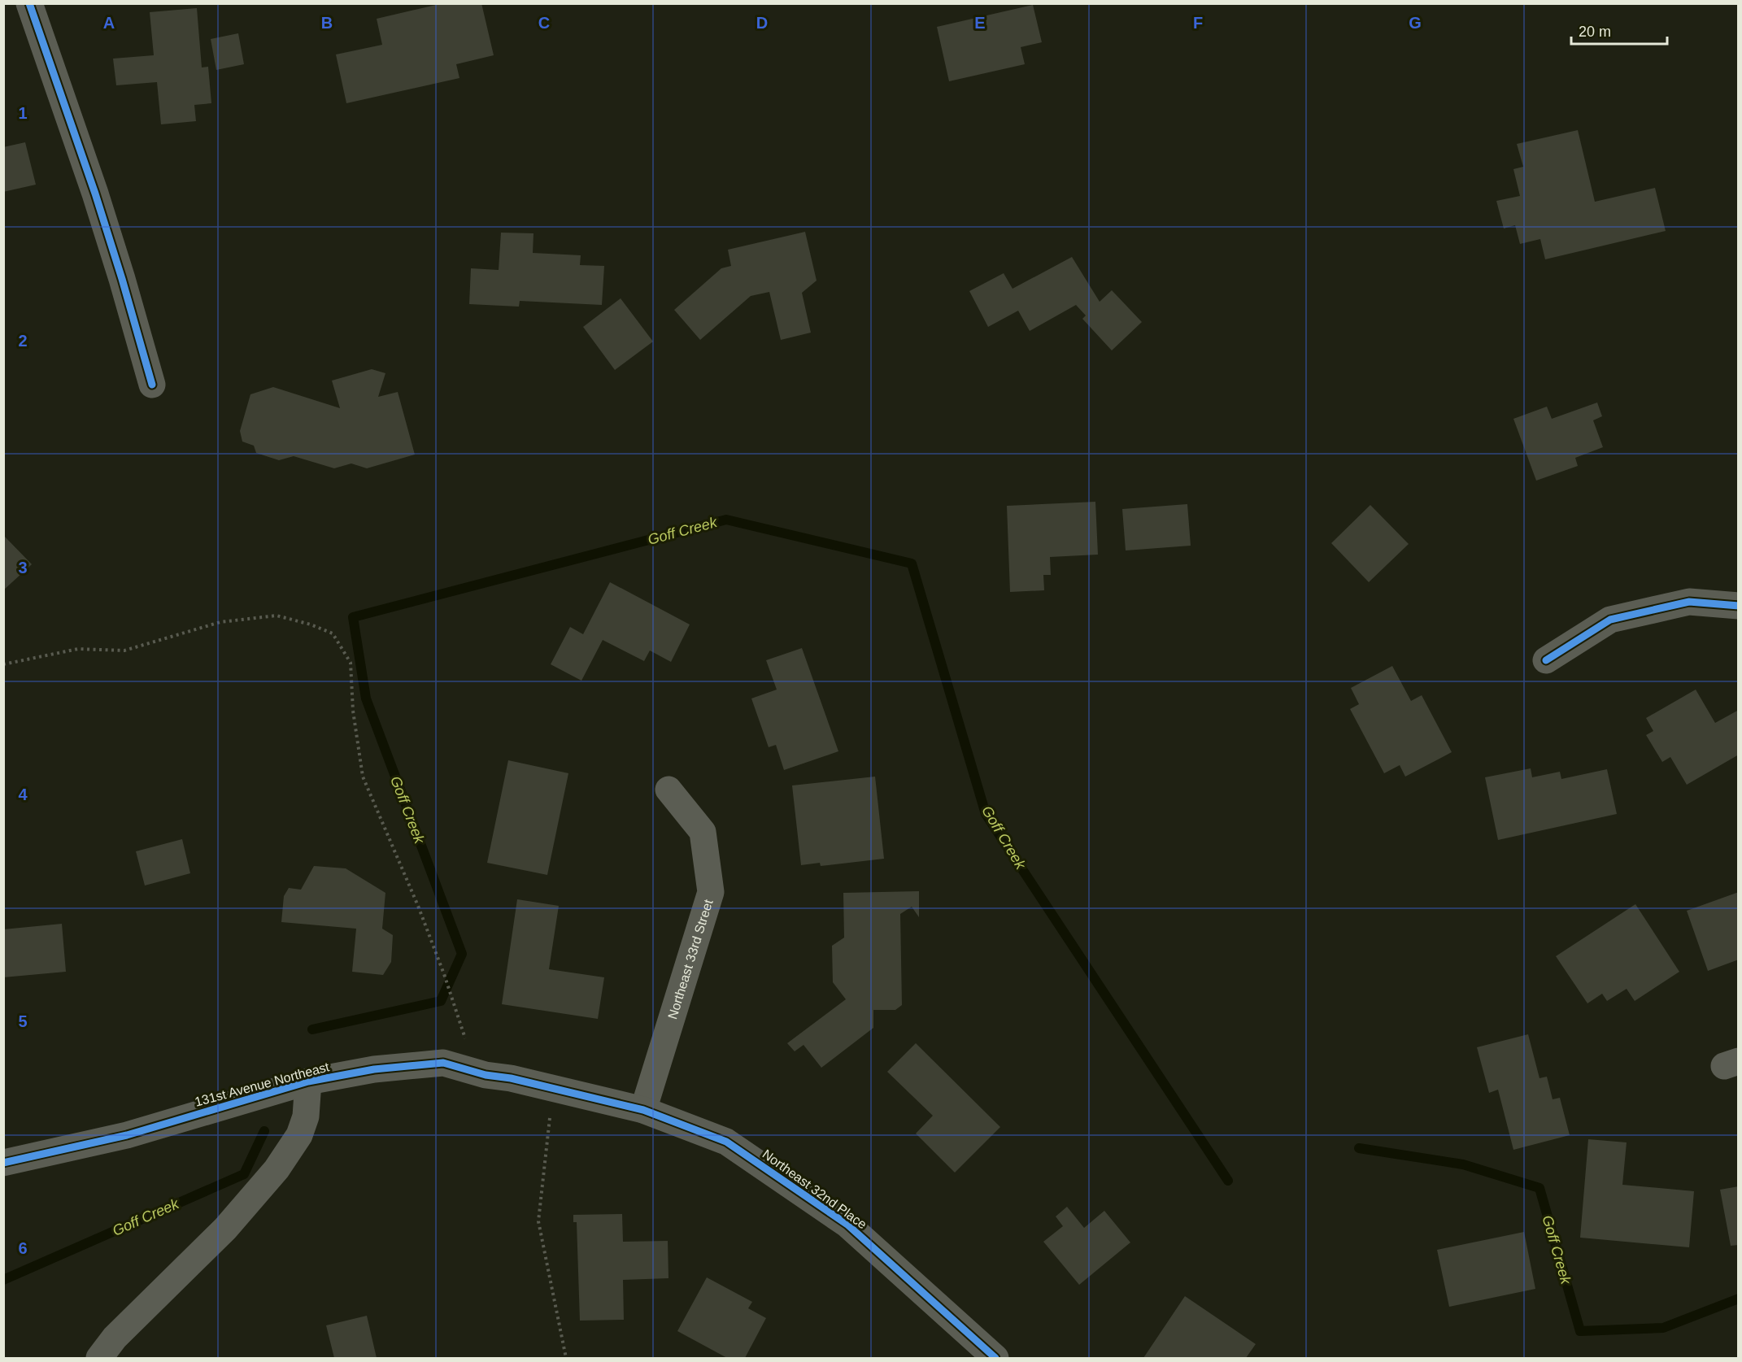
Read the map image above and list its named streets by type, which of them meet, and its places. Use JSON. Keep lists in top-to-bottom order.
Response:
{
  "streets": {
    "street": ["Northeast 33rd Street", "131st Avenue Northeast", "Northeast 32nd Place"]
  },
  "crossings": [
    ["Northeast 33rd Street", "131st Avenue Northeast"],
    ["Northeast 33rd Street", "Northeast 32nd Place"],
    ["131st Avenue Northeast", "Northeast 32nd Place"]
  ],
  "water": ["Goff Creek"],
  "scale_bar": "20 m",
  "grid": {
    "columns": [
      "A",
      "B",
      "C",
      "D",
      "E",
      "F",
      "G"
    ],
    "rows": [
      "1",
      "2",
      "3",
      "4",
      "5",
      "6"
    ]
  }
}
